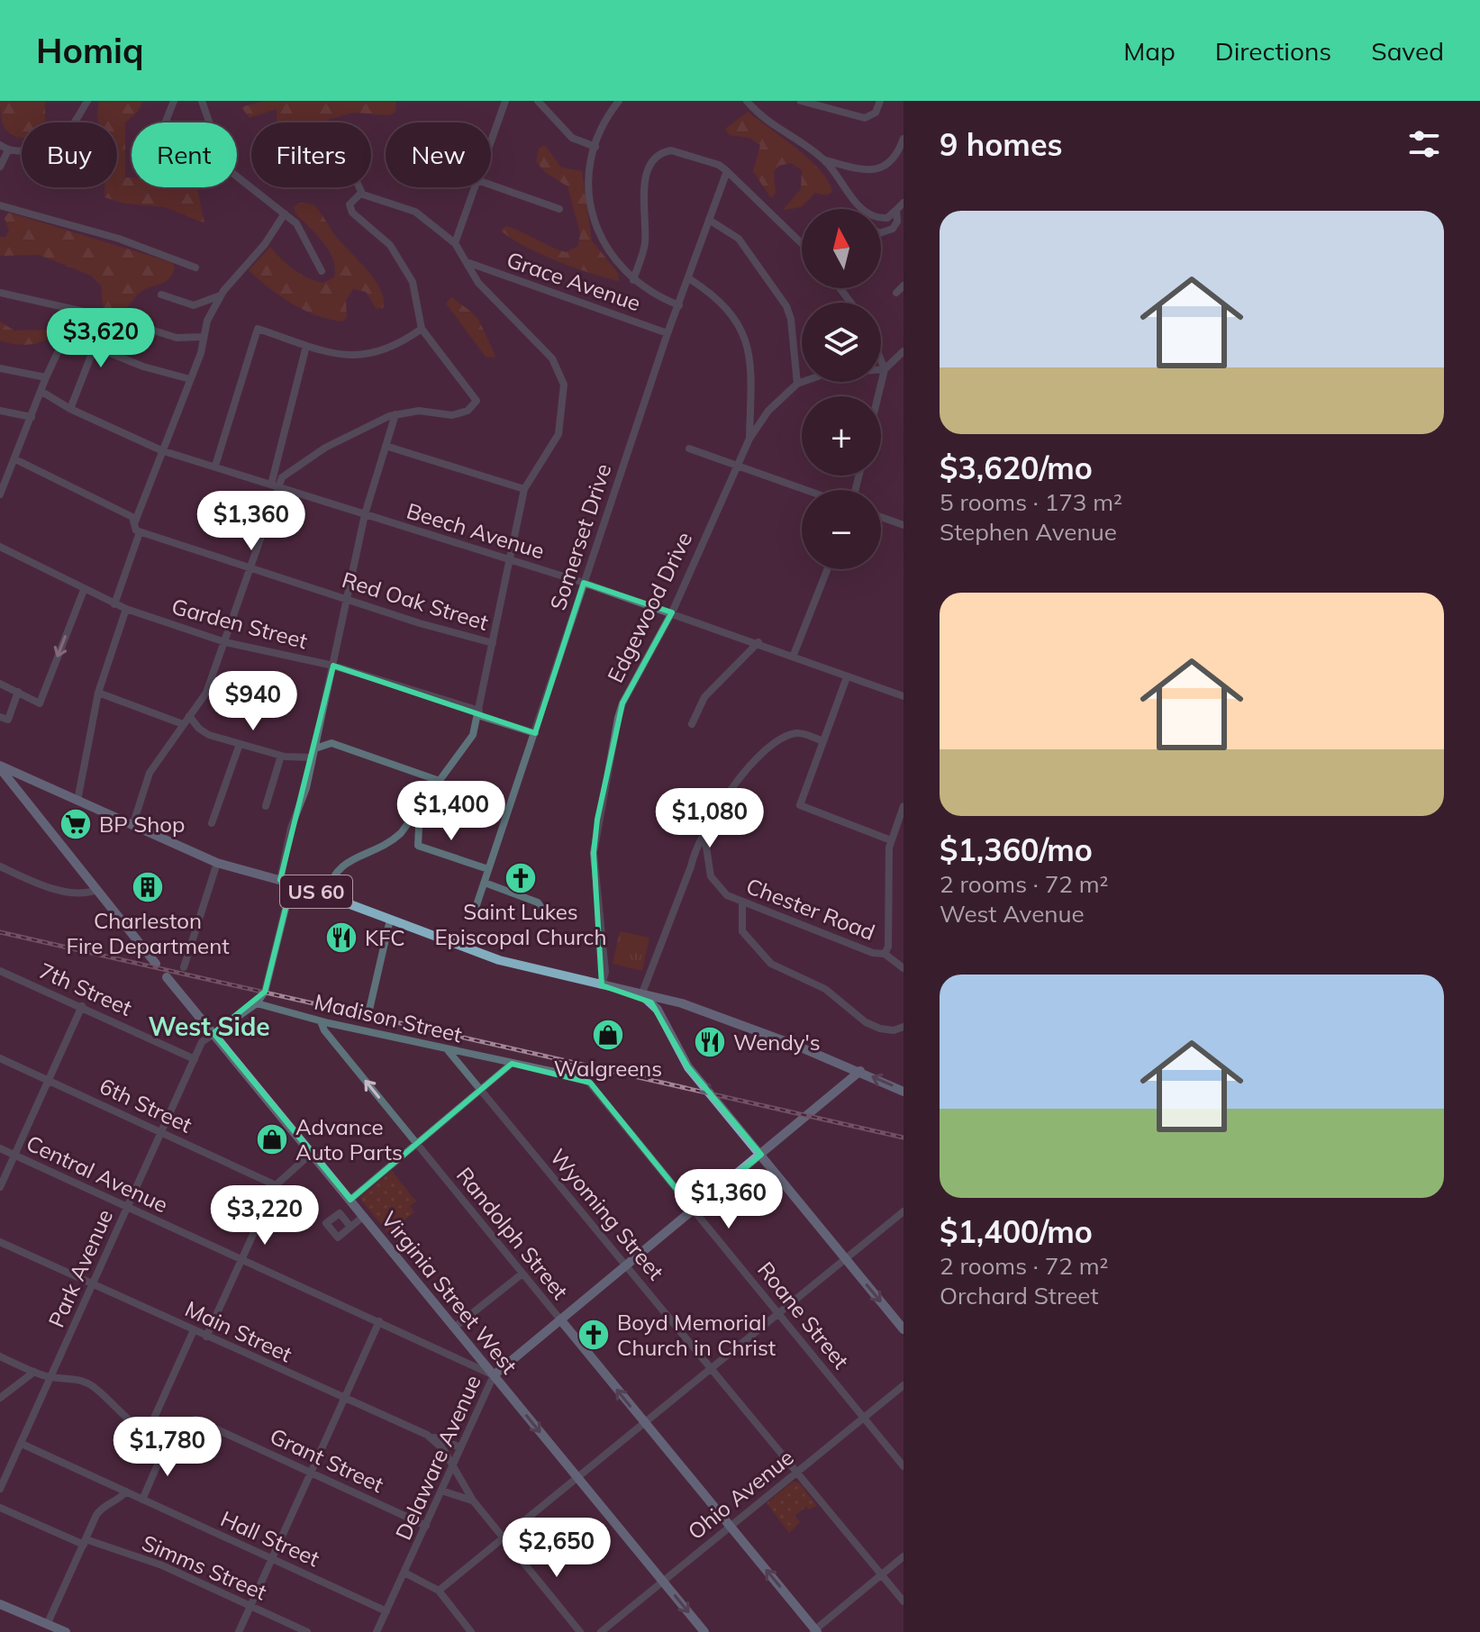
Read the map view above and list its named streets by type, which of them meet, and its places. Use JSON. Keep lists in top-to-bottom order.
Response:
{
  "streets": {
    "main road": [
      "US 60",
      "Randolph Street",
      "Virginia Street West",
      "Delaware Avenue"
    ],
    "street": [
      "Grace Avenue",
      "Beech Avenue",
      "Somerset Drive",
      "Red Oak Street",
      "Edgewood Drive",
      "Garden Street",
      "Chester Road",
      "7th Street",
      "Madison Street",
      "6th Street",
      "Central Avenue",
      "Wyoming Street",
      "Park Avenue",
      "Roane Street",
      "Main Street",
      "Grant Street",
      "Ohio Avenue",
      "Hall Street",
      "Simms Street"
    ]
  },
  "crossings": [
    ["Grace Avenue", "Somerset Drive"],
    ["Beech Avenue", "Somerset Drive"],
    ["Beech Avenue", "Edgewood Drive"],
    ["Somerset Drive", "Garden Street"],
    ["Edgewood Drive", "US 60"],
    ["US 60", "Delaware Avenue"],
    ["7th Street", "Park Avenue"],
    ["Madison Street", "Wyoming Street"],
    ["Madison Street", "Randolph Street"],
    ["Madison Street", "Park Avenue"],
    ["Madison Street", "Roane Street"],
    ["6th Street", "Park Avenue"],
    ["Central Avenue", "Park Avenue"],
    ["Central Avenue", "Virginia Street West"],
    ["Central Avenue", "Delaware Avenue"],
    ["Wyoming Street", "Delaware Avenue"],
    ["Wyoming Street", "Ohio Avenue"],
    ["Randolph Street", "Delaware Avenue"],
    ["Randolph Street", "Ohio Avenue"],
    ["Park Avenue", "Virginia Street West"],
    ["Park Avenue", "Main Street"],
    ["Park Avenue", "Hall Street"],
    ["Virginia Street West", "Delaware Avenue"],
    ["Virginia Street West", "Ohio Avenue"],
    ["Roane Street", "Delaware Avenue"],
    ["Roane Street", "Ohio Avenue"],
    ["Main Street", "Delaware Avenue"],
    ["Delaware Avenue", "Grant Street"],
    ["Delaware Avenue", "Hall Street"]
  ],
  "one_way": ["Randolph Street"],
  "districts": ["West Side"],
  "places": {
    "supermarket": ["BP Shop"],
    "church": ["Saint Lukes Episcopal Church", "Boyd Memorial Church in Christ"],
    "building": ["Charleston Fire Department"],
    "restaurant": ["KFC", "Wendy's"],
    "shop": ["Walgreens", "Advance Auto Parts"]
  },
  "north": "top",
  "page": {
    "header": "Homiq",
    "nav": ["Map", "Directions", "Saved"],
    "heading": "9 homes",
    "chip": [
      "Buy",
      "Rent",
      "Filters",
      "New"
    ],
    "list": [
      {
        "name": "$3,620/mo",
        "note": "5 rooms · 173 m² · Stephen Avenue"
      },
      {
        "name": "$1,360/mo",
        "note": "2 rooms · 72 m² · West Avenue"
      },
      {
        "name": "$1,400/mo",
        "note": "2 rooms · 72 m² · Orchard Street"
      }
    ],
    "map_buttons": ["+", "−"],
    "price": [
      "$3,620",
      "$1,360",
      "$940",
      "$1,400",
      "$1,080",
      "$1,360",
      "$3,220",
      "$1,780",
      "$2,650"
    ]
  }
}
